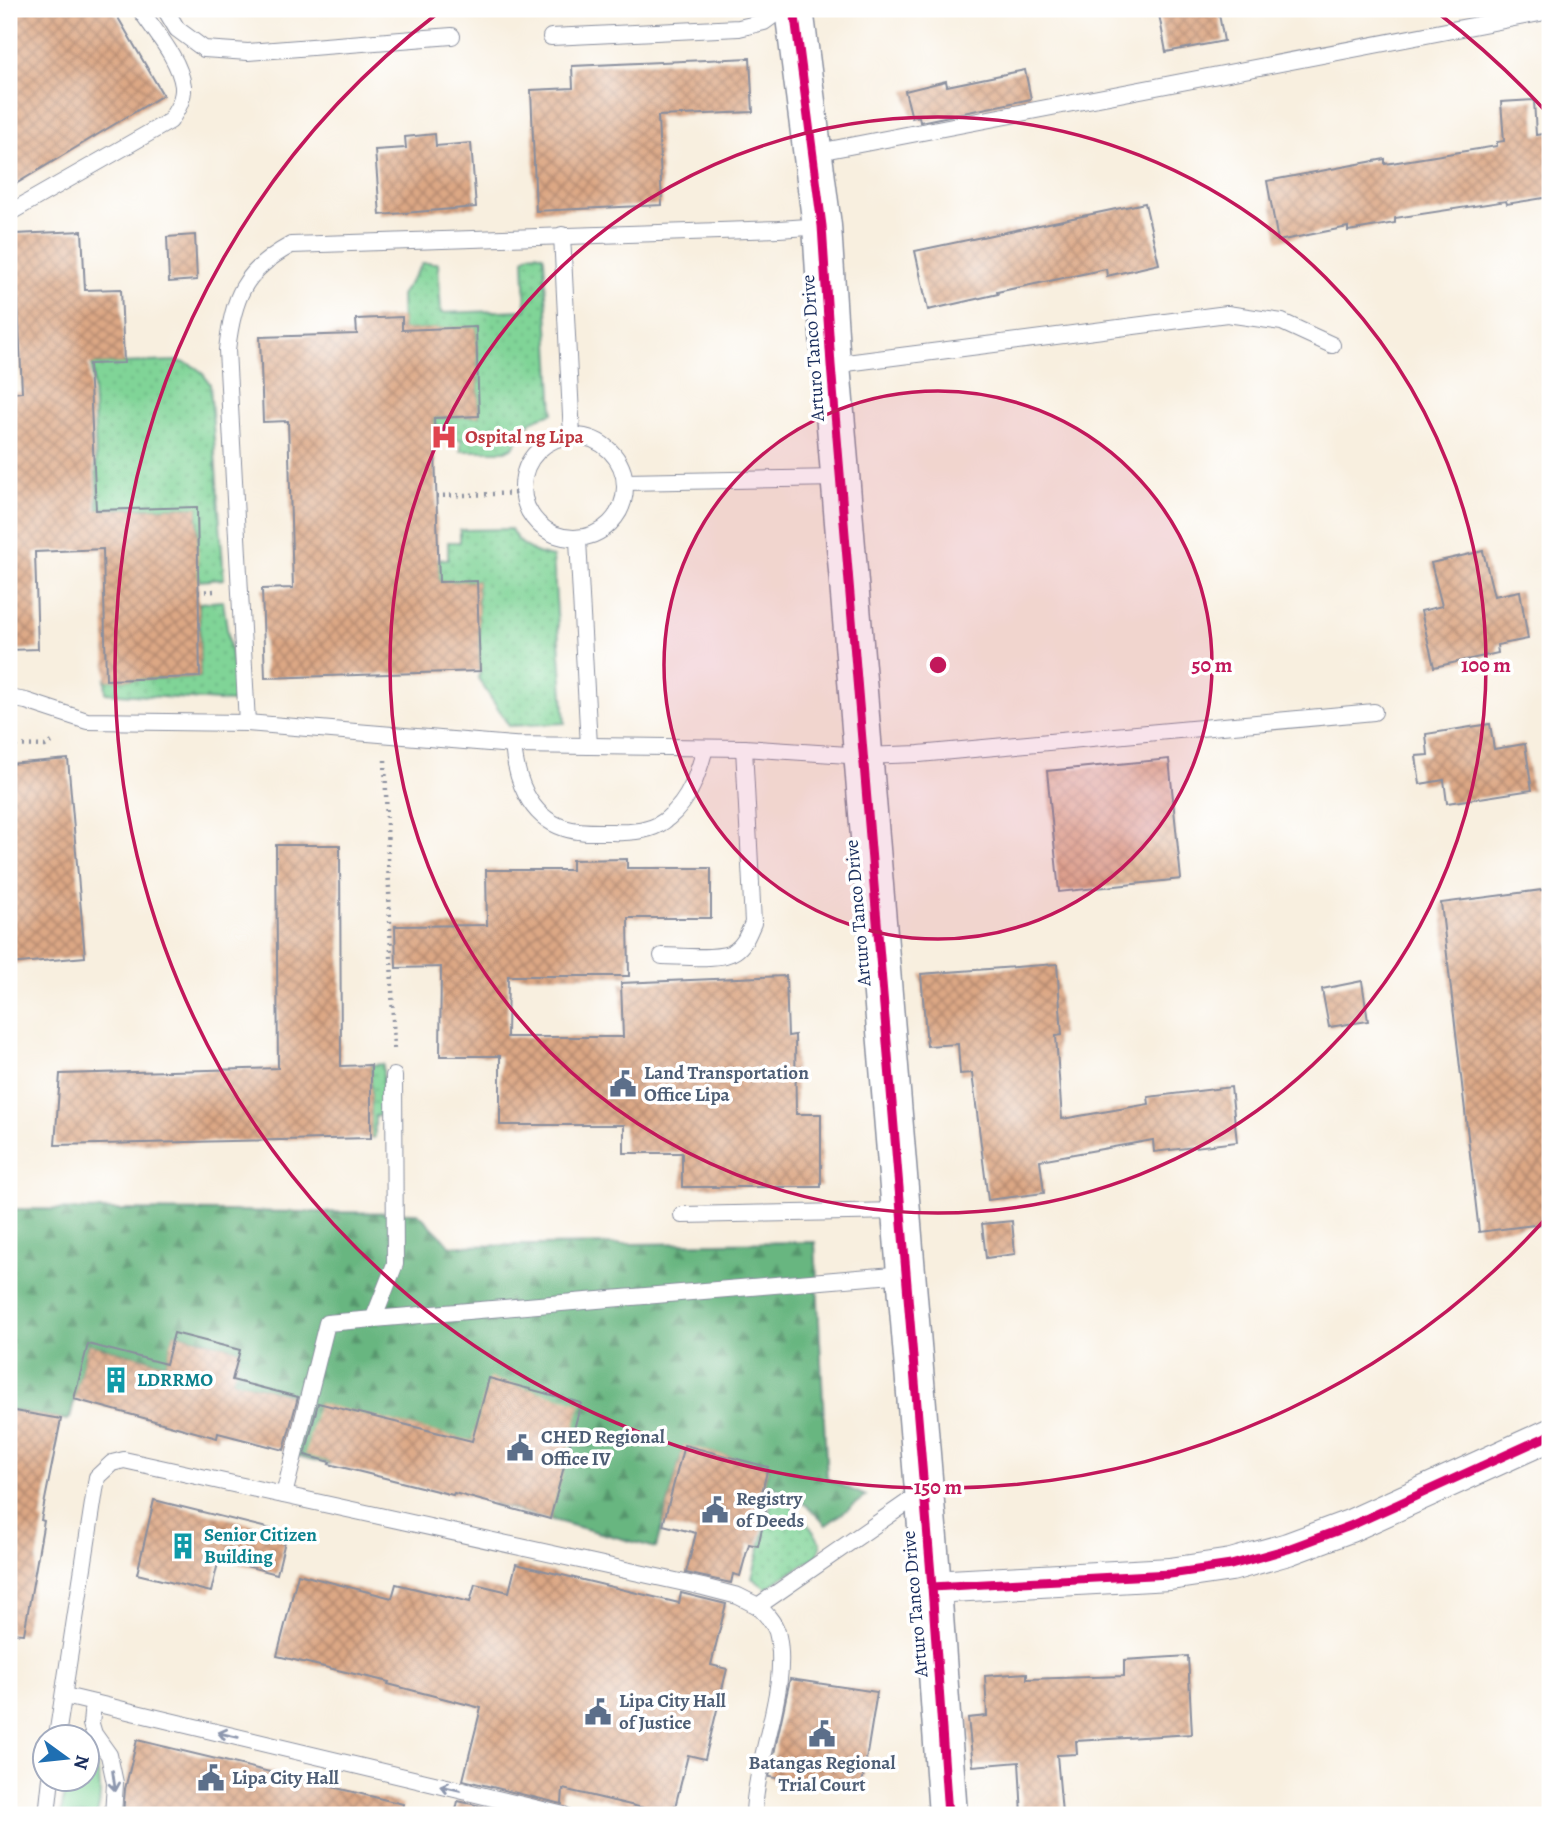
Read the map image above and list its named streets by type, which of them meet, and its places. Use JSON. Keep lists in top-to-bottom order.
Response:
{
  "streets": {
    "street": ["Arturo Tanco Drive"]
  },
  "places": {
    "hospital": ["Ospital ng Lipa"],
    "public building": [
      "Land Transportation Office Lipa",
      "CHED Regional Office IV",
      "Registry of Deeds",
      "Lipa City Hall of Justice",
      "Batangas Regional Trial Court",
      "Lipa City Hall"
    ],
    "building": ["LDRRMO", "Senior Citizen Building"]
  },
  "north": "right",
  "rings": ["50 m", "100 m", "150 m"]
}
